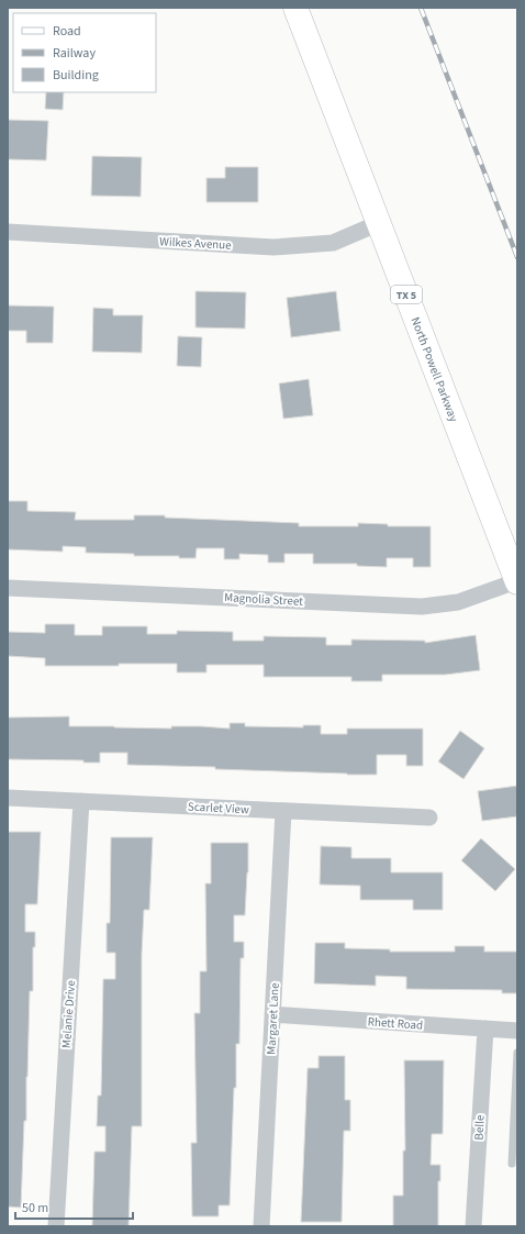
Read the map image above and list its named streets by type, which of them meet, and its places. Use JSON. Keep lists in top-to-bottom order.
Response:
{
  "streets": {
    "main road": ["TX 5", "North Powell Parkway"],
    "street": [
      "Wilkes Avenue",
      "Magnolia Street",
      "Scarlet View",
      "Melanie Drive",
      "Margaret Lane",
      "Rhett Road",
      "Belle"
    ]
  },
  "crossings": [
    ["Wilkes Avenue", "North Powell Parkway"],
    ["North Powell Parkway", "Magnolia Street"],
    ["Scarlet View", "Melanie Drive"],
    ["Scarlet View", "Margaret Lane"],
    ["Margaret Lane", "Rhett Road"],
    ["Rhett Road", "Belle"]
  ],
  "legend": ["Road", "Railway", "Building"],
  "scale_bar": "50 m"
}
